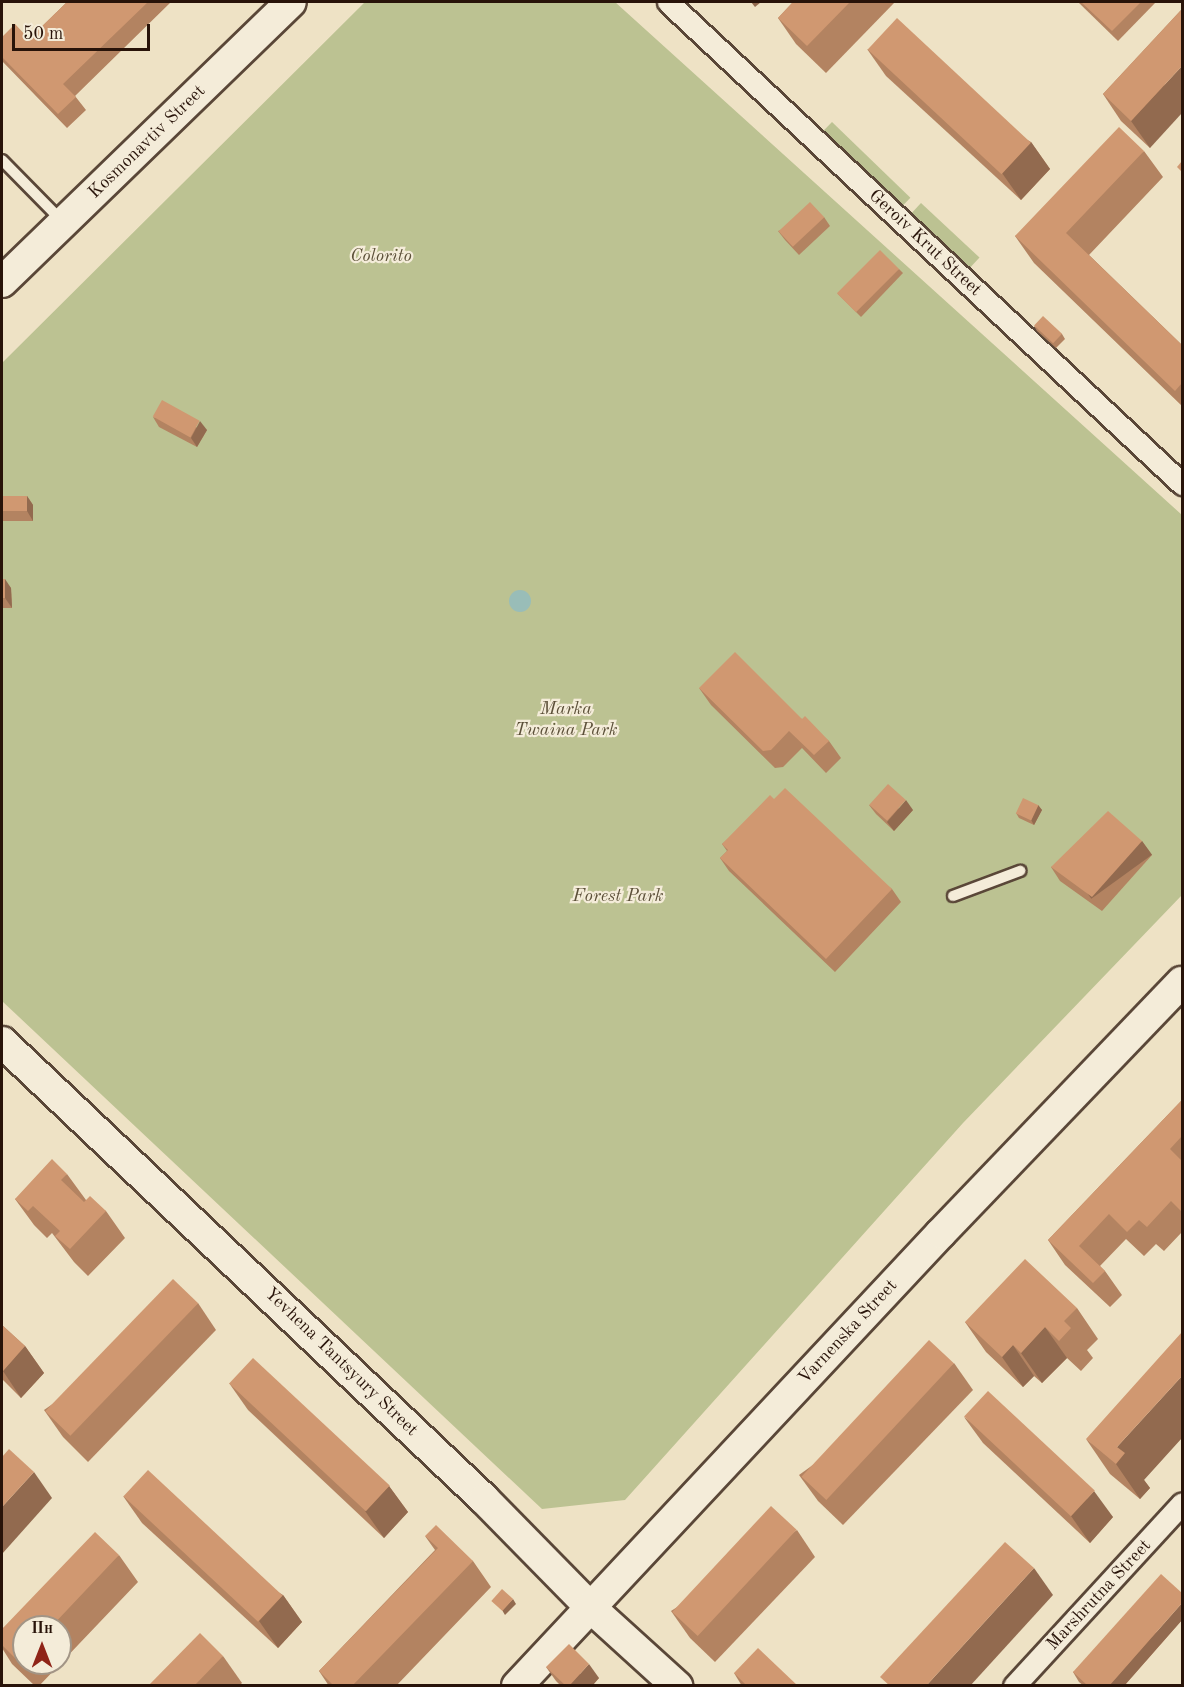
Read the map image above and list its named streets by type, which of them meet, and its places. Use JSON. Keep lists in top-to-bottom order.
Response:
{
  "streets": {
    "street": [
      "Kosmonavtiv Street",
      "Geroiv Krut Street",
      "Varnenska Street",
      "Yevhena Tantsyury Street",
      "Marshrutna Street"
    ]
  },
  "crossings": [
    ["Varnenska Street", "Yevhena Tantsyury Street"]
  ],
  "parks": ["Colorito", "Marka Twaina Park", "Forest Park"],
  "scale_bar": "50 m",
  "north": "top"
}
